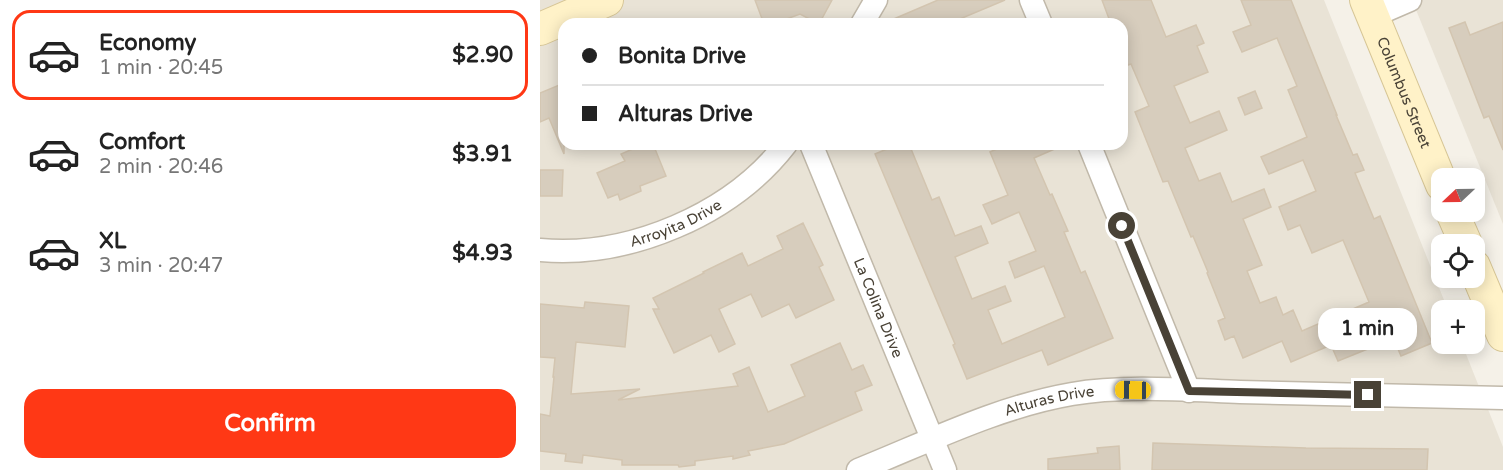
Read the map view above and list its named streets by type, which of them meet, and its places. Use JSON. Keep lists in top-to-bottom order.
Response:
{
  "streets": {
    "main road": ["Columbus Street"],
    "street": ["Arroyita Drive", "La Colina Drive", "Alturas Drive"]
  },
  "crossings": [
    ["La Colina Drive", "Alturas Drive"]
  ],
  "north": "left",
  "page": {
    "list": [
      {
        "name": "Economy",
        "note": "1 min · 20:45",
        "value": "$2.90"
      },
      {
        "name": "Comfort",
        "note": "2 min · 20:46",
        "value": "$3.91"
      },
      {
        "name": "XL",
        "note": "3 min · 20:47",
        "value": "$4.93"
      }
    ],
    "banner": ["Bonita Drive", "Alturas Drive"],
    "map_buttons": "+",
    "bubble": "1 min",
    "buttons": "Confirm"
  }
}
